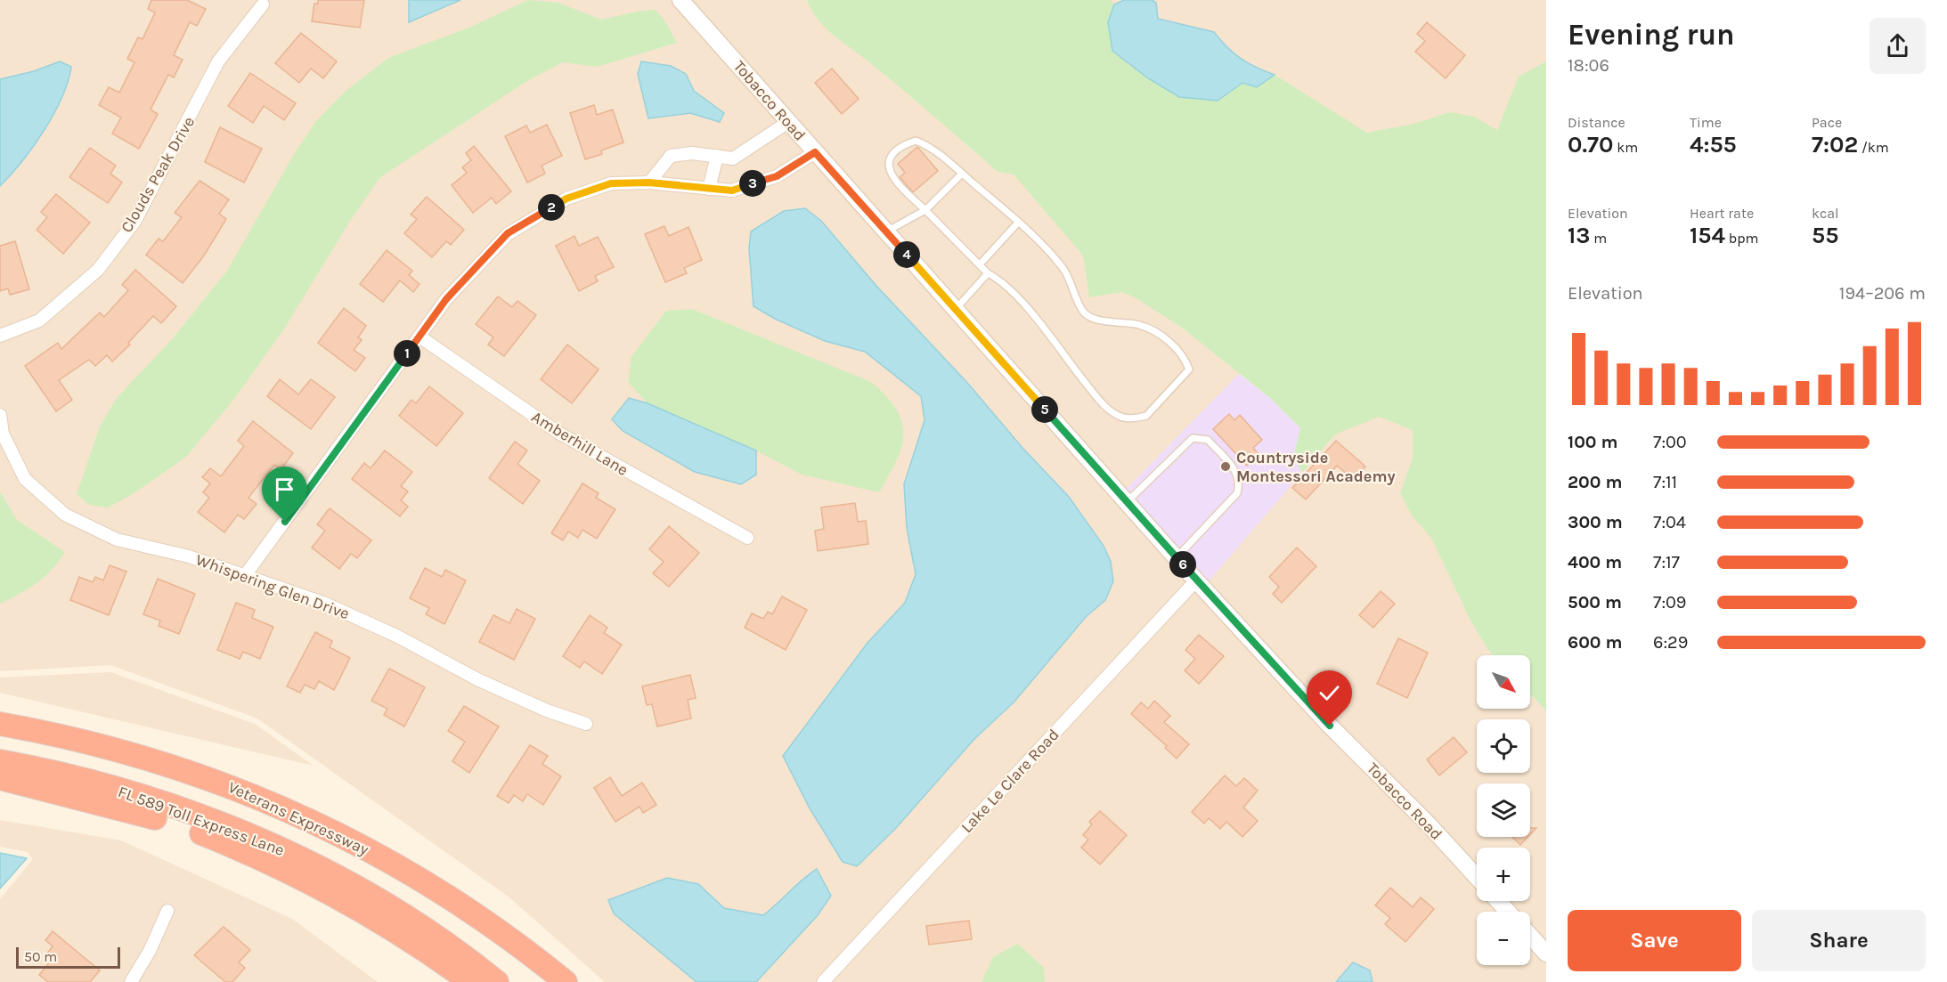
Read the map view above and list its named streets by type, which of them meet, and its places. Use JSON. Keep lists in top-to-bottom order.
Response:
{
  "streets": {
    "highway": ["Veterans Expressway", "FL 589 Toll Express Lane"],
    "street": [
      "Tobacco Road",
      "Clouds Peak Drive",
      "Amberhill Lane",
      "Whispering Glen Drive",
      "Lake Le Clare Road"
    ]
  },
  "crossings": [
    ["Tobacco Road", "Lake Le Clare Road"]
  ],
  "places": ["Countryside Montessori Academy"],
  "scale_bar": "50 m",
  "north": "bottom right",
  "page": {
    "heading": ["Evening run", "18:06"],
    "stats": [
      ["Distance", "0.70 km"],
      ["Time", "4:55"],
      ["Pace", "7:02 /km"],
      ["Elevation", "13 m"],
      ["Heart rate", "154 bpm"],
      ["kcal", "55"]
    ],
    "pins": [
      "3",
      "2",
      "4",
      "1",
      "5",
      "6"
    ],
    "chart": ["Elevation", "194–206 m"],
    "list": [
      {
        "name": "100 m",
        "note": "7:00"
      },
      {
        "name": "200 m",
        "note": "7:11"
      },
      {
        "name": "300 m",
        "note": "7:04"
      },
      {
        "name": "400 m",
        "note": "7:17"
      },
      {
        "name": "500 m",
        "note": "7:09"
      },
      {
        "name": "600 m",
        "note": "6:29"
      }
    ],
    "map_buttons": ["+", "−"],
    "buttons": ["Save", "Share"],
    "scale": "50 m"
  }
}
